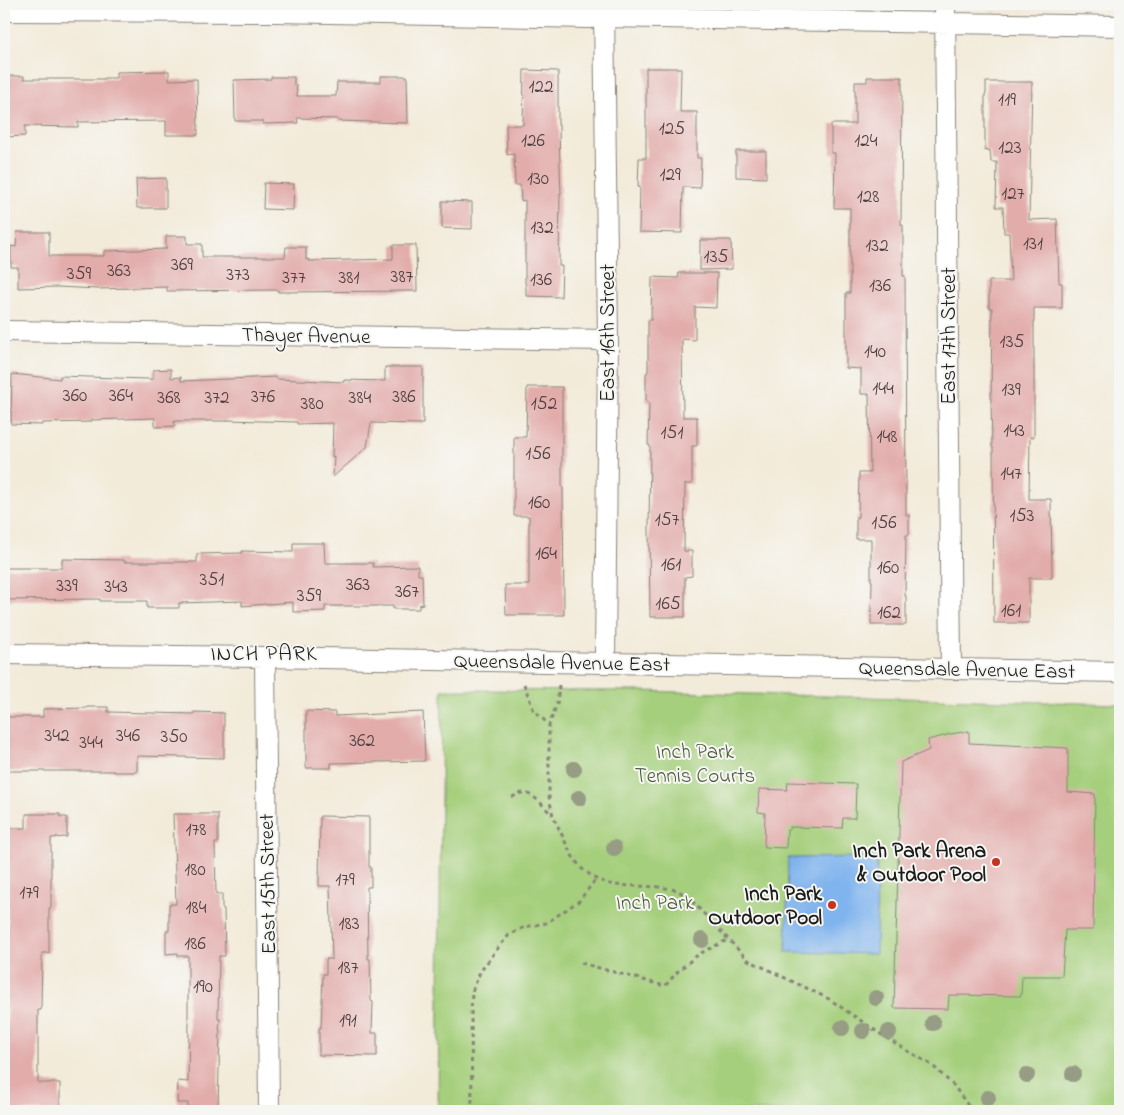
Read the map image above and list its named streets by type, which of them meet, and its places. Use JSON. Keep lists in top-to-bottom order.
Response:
{
  "streets": {
    "street": [
      "East 16th Street",
      "Thayer Avenue",
      "East 17th Street",
      "Queensdale Avenue East",
      "East 15th Street"
    ]
  },
  "crossings": [
    ["East 16th Street", "Thayer Avenue"],
    ["East 16th Street", "Queensdale Avenue East"],
    ["East 17th Street", "Queensdale Avenue East"],
    ["Queensdale Avenue East", "East 15th Street"]
  ],
  "districts": ["INCH PARK"],
  "parks": ["Inch Park Tennis Courts", "Inch Park"],
  "places": ["Inch Park Arena & Outdoor Pool", "Inch Park Outdoor Pool"],
  "house_numbers": [
    "122",
    "119",
    "125",
    "126",
    "124",
    "123",
    "129",
    "130",
    "127",
    "128",
    "132",
    "131",
    "132",
    "135",
    "369",
    "363",
    "359",
    "373",
    "387",
    "377",
    "381",
    "136",
    "136",
    "135",
    "140",
    "144",
    "139",
    "360",
    "364",
    "376",
    "386",
    "368",
    "372",
    "384",
    "380",
    "152",
    "143",
    "151",
    "148",
    "156",
    "147",
    "160",
    "153",
    "157",
    "156",
    "164",
    "161",
    "160",
    "351",
    "363",
    "339",
    "343",
    "367",
    "359",
    "165",
    "161",
    "162",
    "342",
    "346",
    "350",
    "362",
    "344",
    "178",
    "180",
    "179",
    "179",
    "184",
    "183",
    "186",
    "187",
    "190",
    "191"
  ]
}
